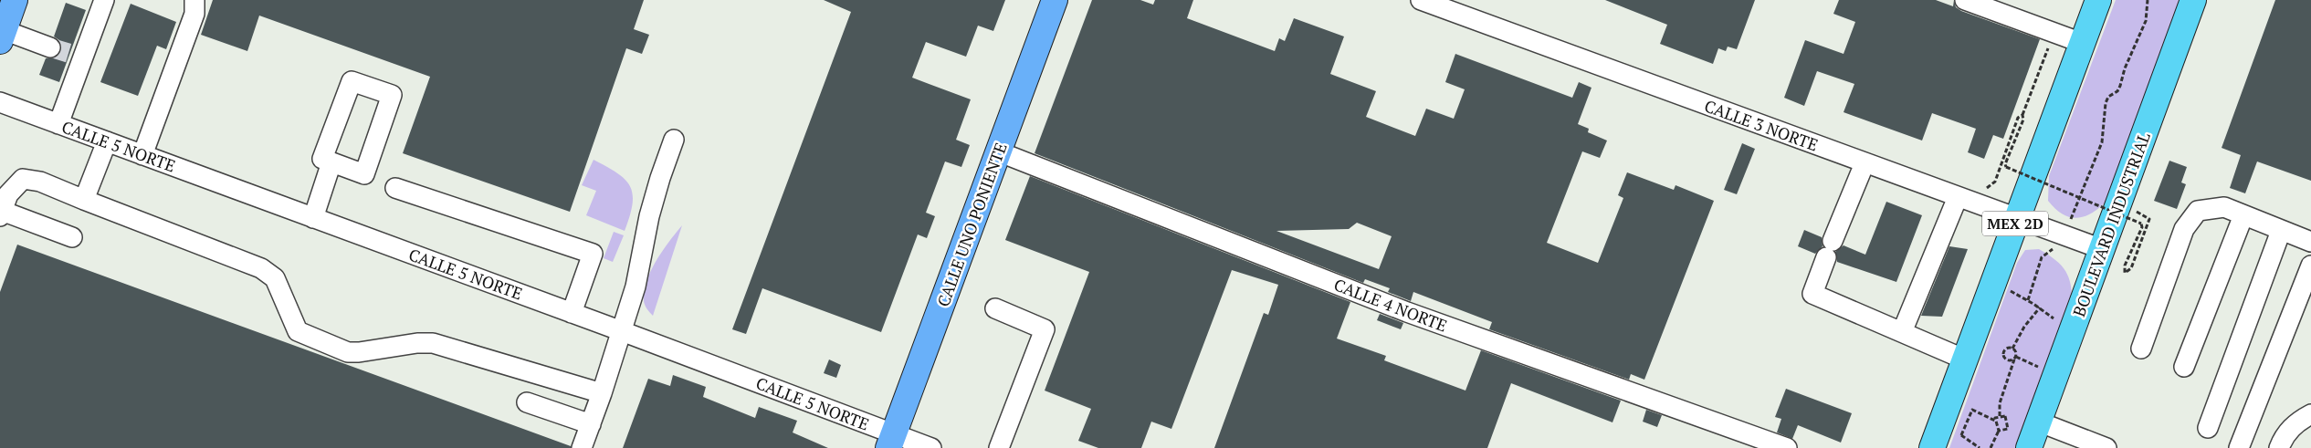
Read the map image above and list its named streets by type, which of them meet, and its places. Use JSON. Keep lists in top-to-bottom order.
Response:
{
  "streets": {
    "highway": ["MEX 2D", "BOULEVARD INDUSTRIAL"],
    "main road": ["CALLE UNO PONIENTE"],
    "street": ["CALLE 3 NORTE", "CALLE 5 NORTE", "CALLE 4 NORTE"]
  },
  "crossings": [
    ["CALLE 3 NORTE", "MEX 2D"],
    ["CALLE 3 NORTE", "BOULEVARD INDUSTRIAL"],
    ["CALLE 5 NORTE", "CALLE UNO PONIENTE"],
    ["CALLE UNO PONIENTE", "CALLE 4 NORTE"]
  ]
}
